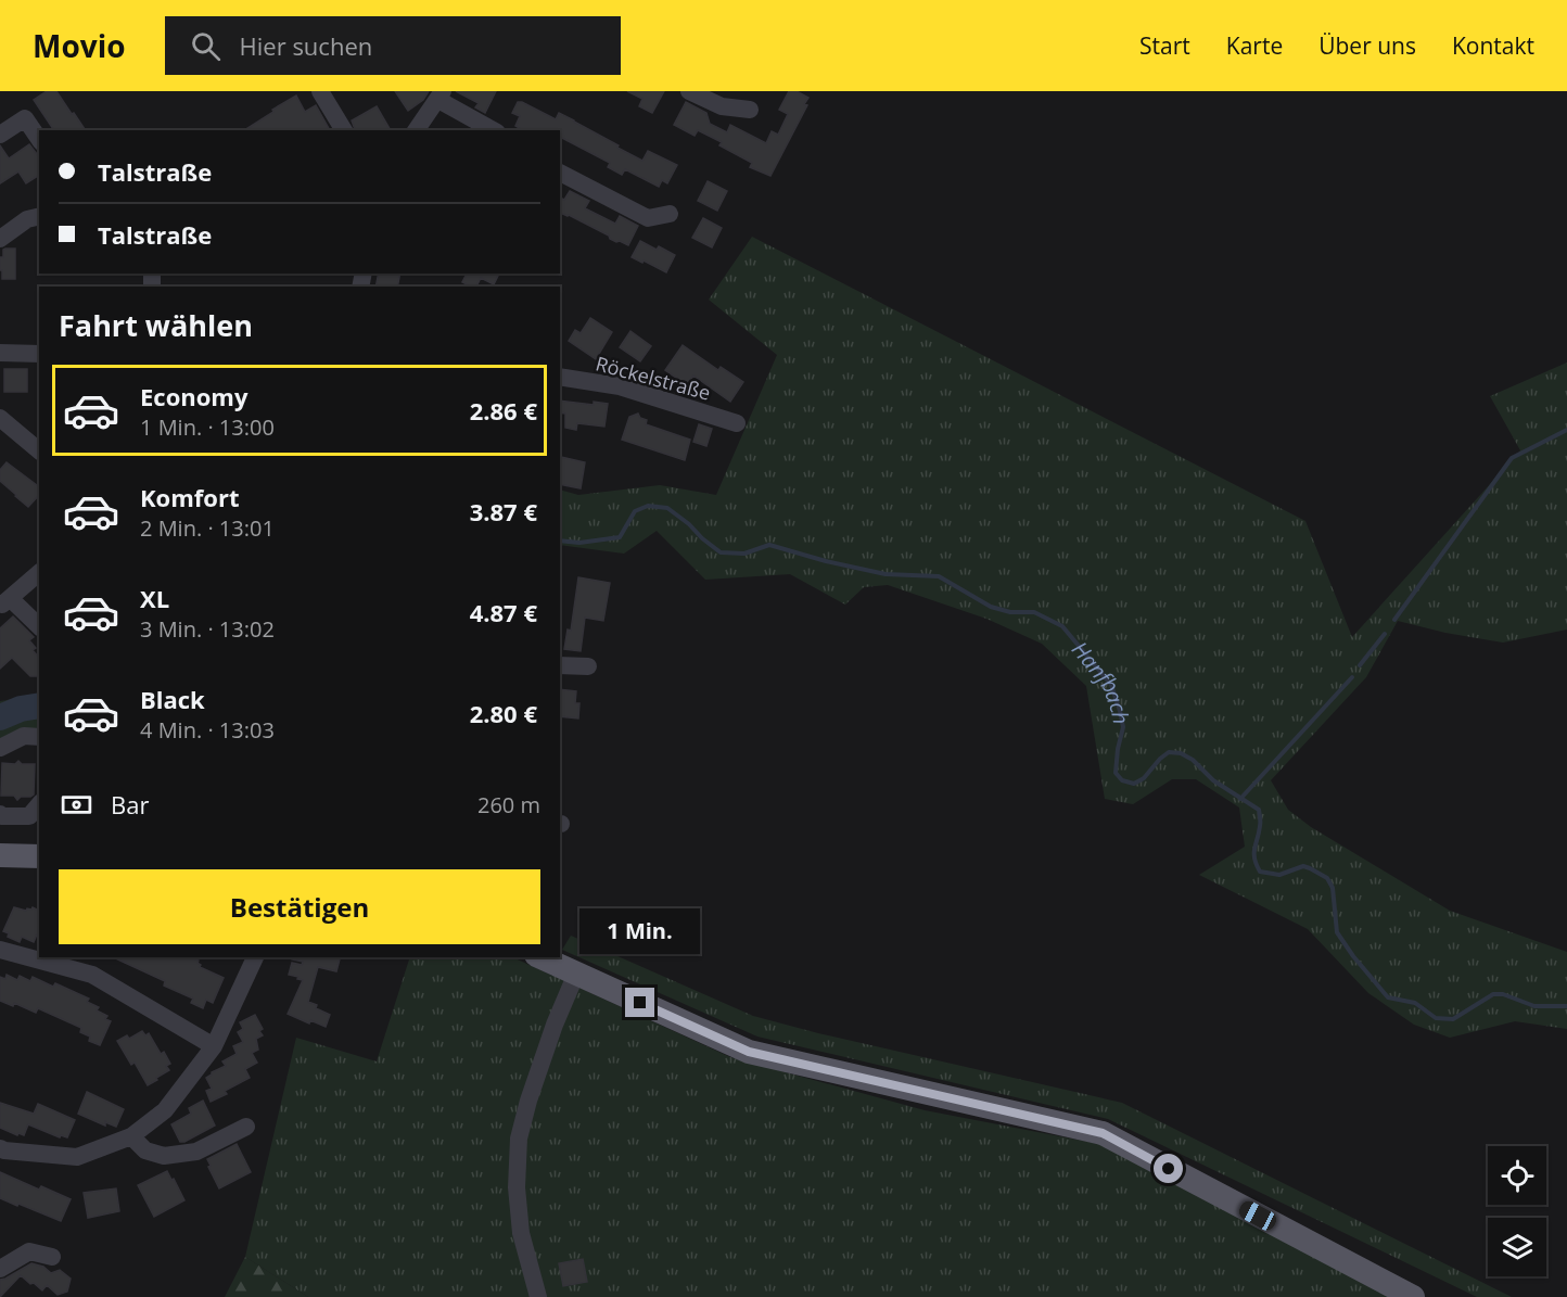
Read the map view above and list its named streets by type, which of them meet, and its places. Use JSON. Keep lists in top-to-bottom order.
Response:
{
  "streets": {
    "street": ["Röckelstraße"]
  },
  "water": ["Hanfbach"],
  "page": {
    "header": "Movio",
    "search": "Hier suchen",
    "nav": [
      "Start",
      "Karte",
      "Über uns",
      "Kontakt"
    ],
    "banner": ["Talstraße", "Talstraße"],
    "heading": "Fahrt wählen",
    "list": [
      {
        "name": "Economy",
        "note": "1 Min. · 13:00",
        "value": "2.86 €"
      },
      {
        "name": "Komfort",
        "note": "2 Min. · 13:01",
        "value": "3.87 €"
      },
      {
        "name": "XL",
        "note": "3 Min. · 13:02",
        "value": "4.87 €"
      },
      {
        "name": "Black",
        "note": "4 Min. · 13:03",
        "value": "2.80 €"
      }
    ],
    "pay": ["Bar", "260 m"],
    "buttons": "Bestätigen",
    "bubble": "1 Min."
  }
}
